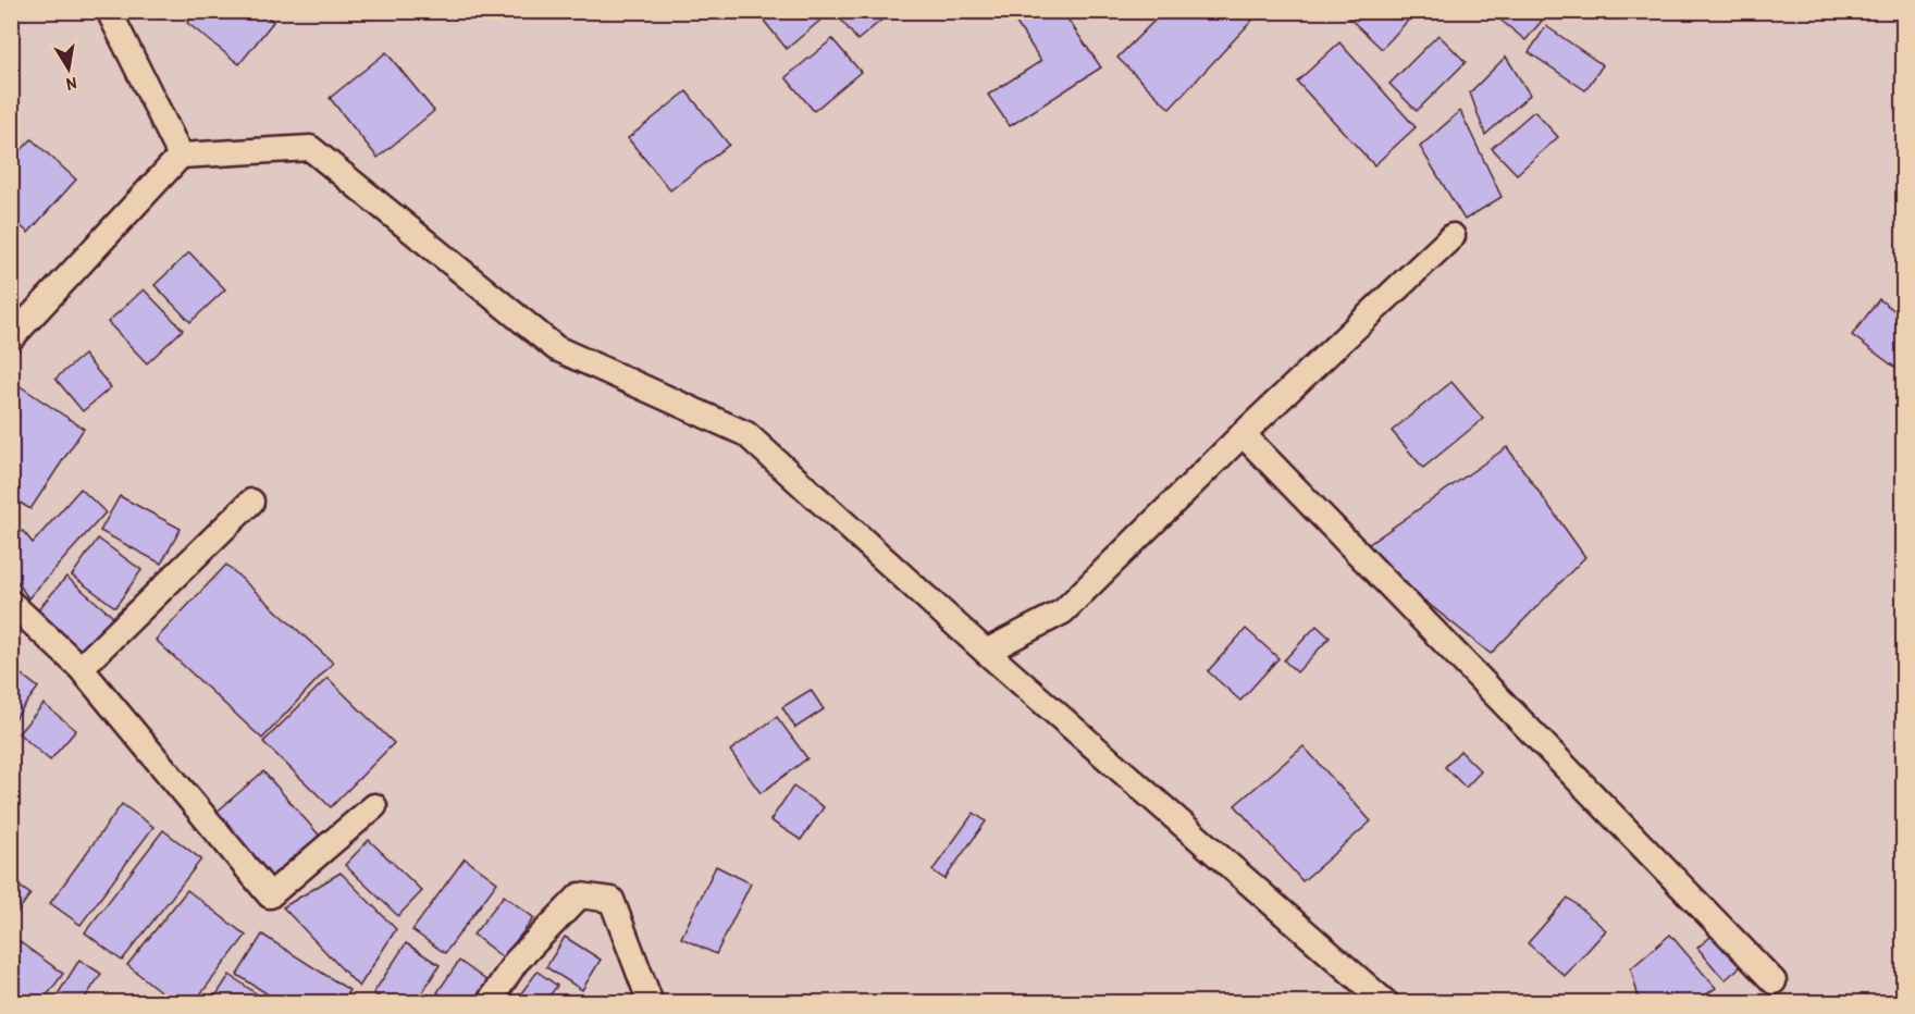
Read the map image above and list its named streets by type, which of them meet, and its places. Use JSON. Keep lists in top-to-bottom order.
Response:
{
  "north": "bottom"
}
